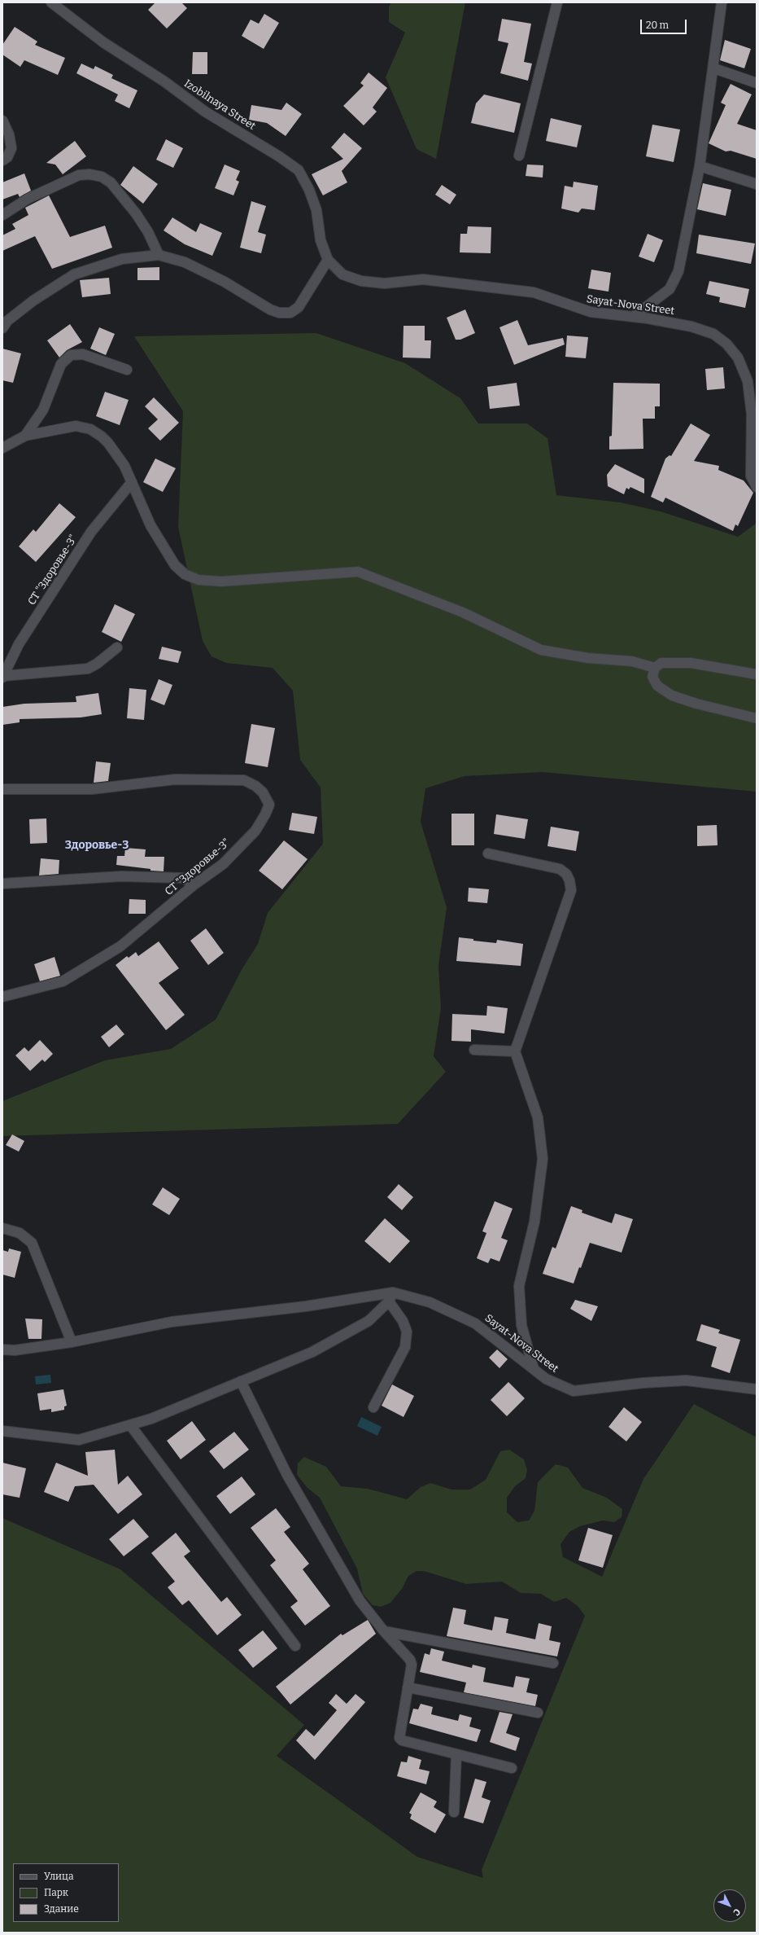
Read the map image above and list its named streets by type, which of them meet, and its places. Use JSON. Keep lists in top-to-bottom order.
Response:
{
  "streets": {
    "street": ["Izobilnaya Street", "Sayat-Nova Street", "СТ \"Здоровье-3\""]
  },
  "crossings": [
    ["Izobilnaya Street", "Sayat-Nova Street"]
  ],
  "districts": ["Здоровье-3"],
  "legend": ["Улица", "Парк", "Здание"],
  "scale_bar": "20 m",
  "north": "bottom right"
}
